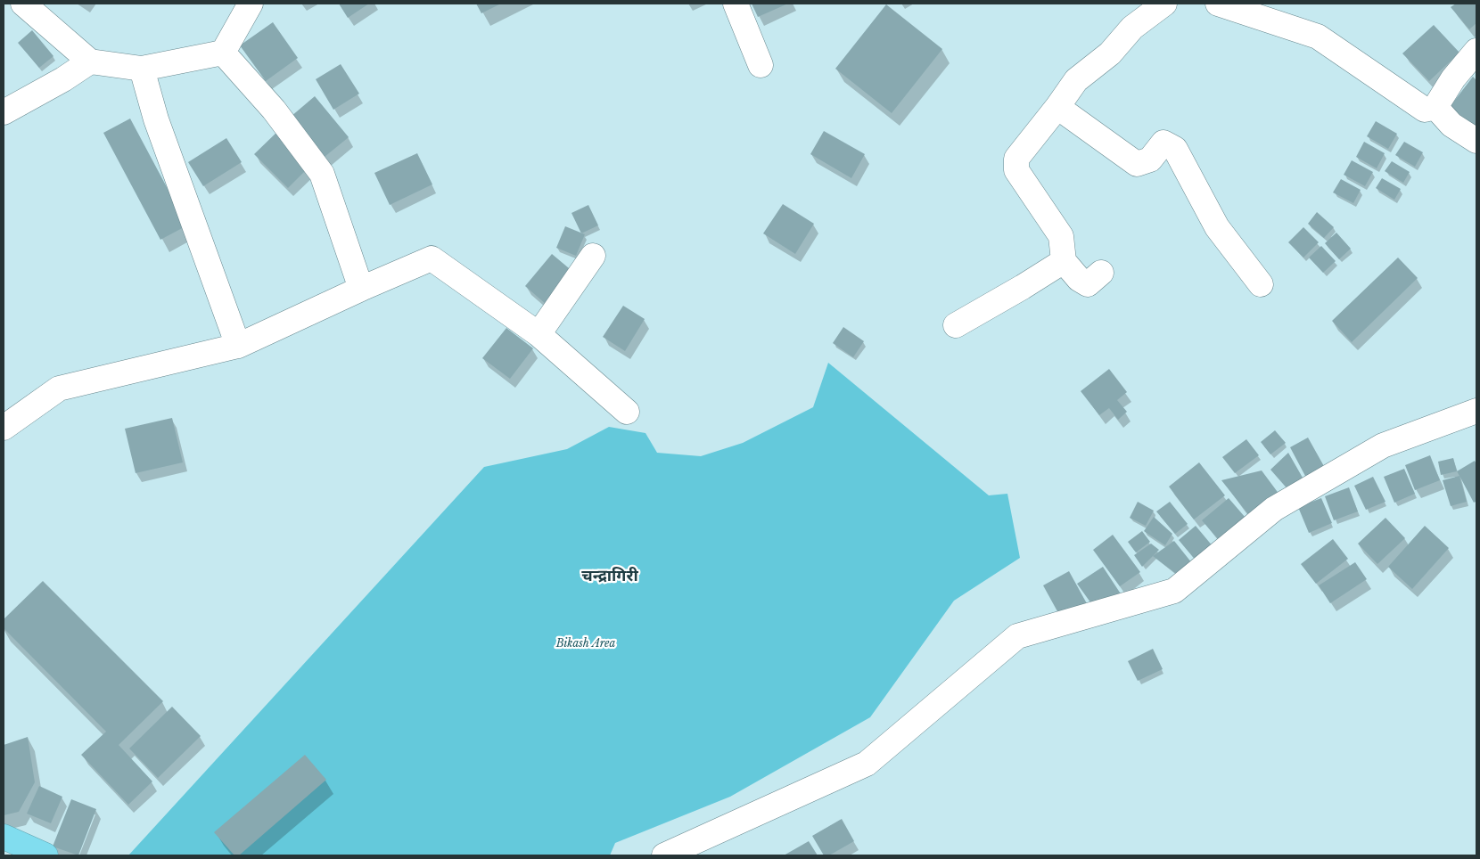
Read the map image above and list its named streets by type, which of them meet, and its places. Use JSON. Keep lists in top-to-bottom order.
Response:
{
  "districts": ["चन्द्रागिरी"],
  "parks": ["Bikash Area"]
}
